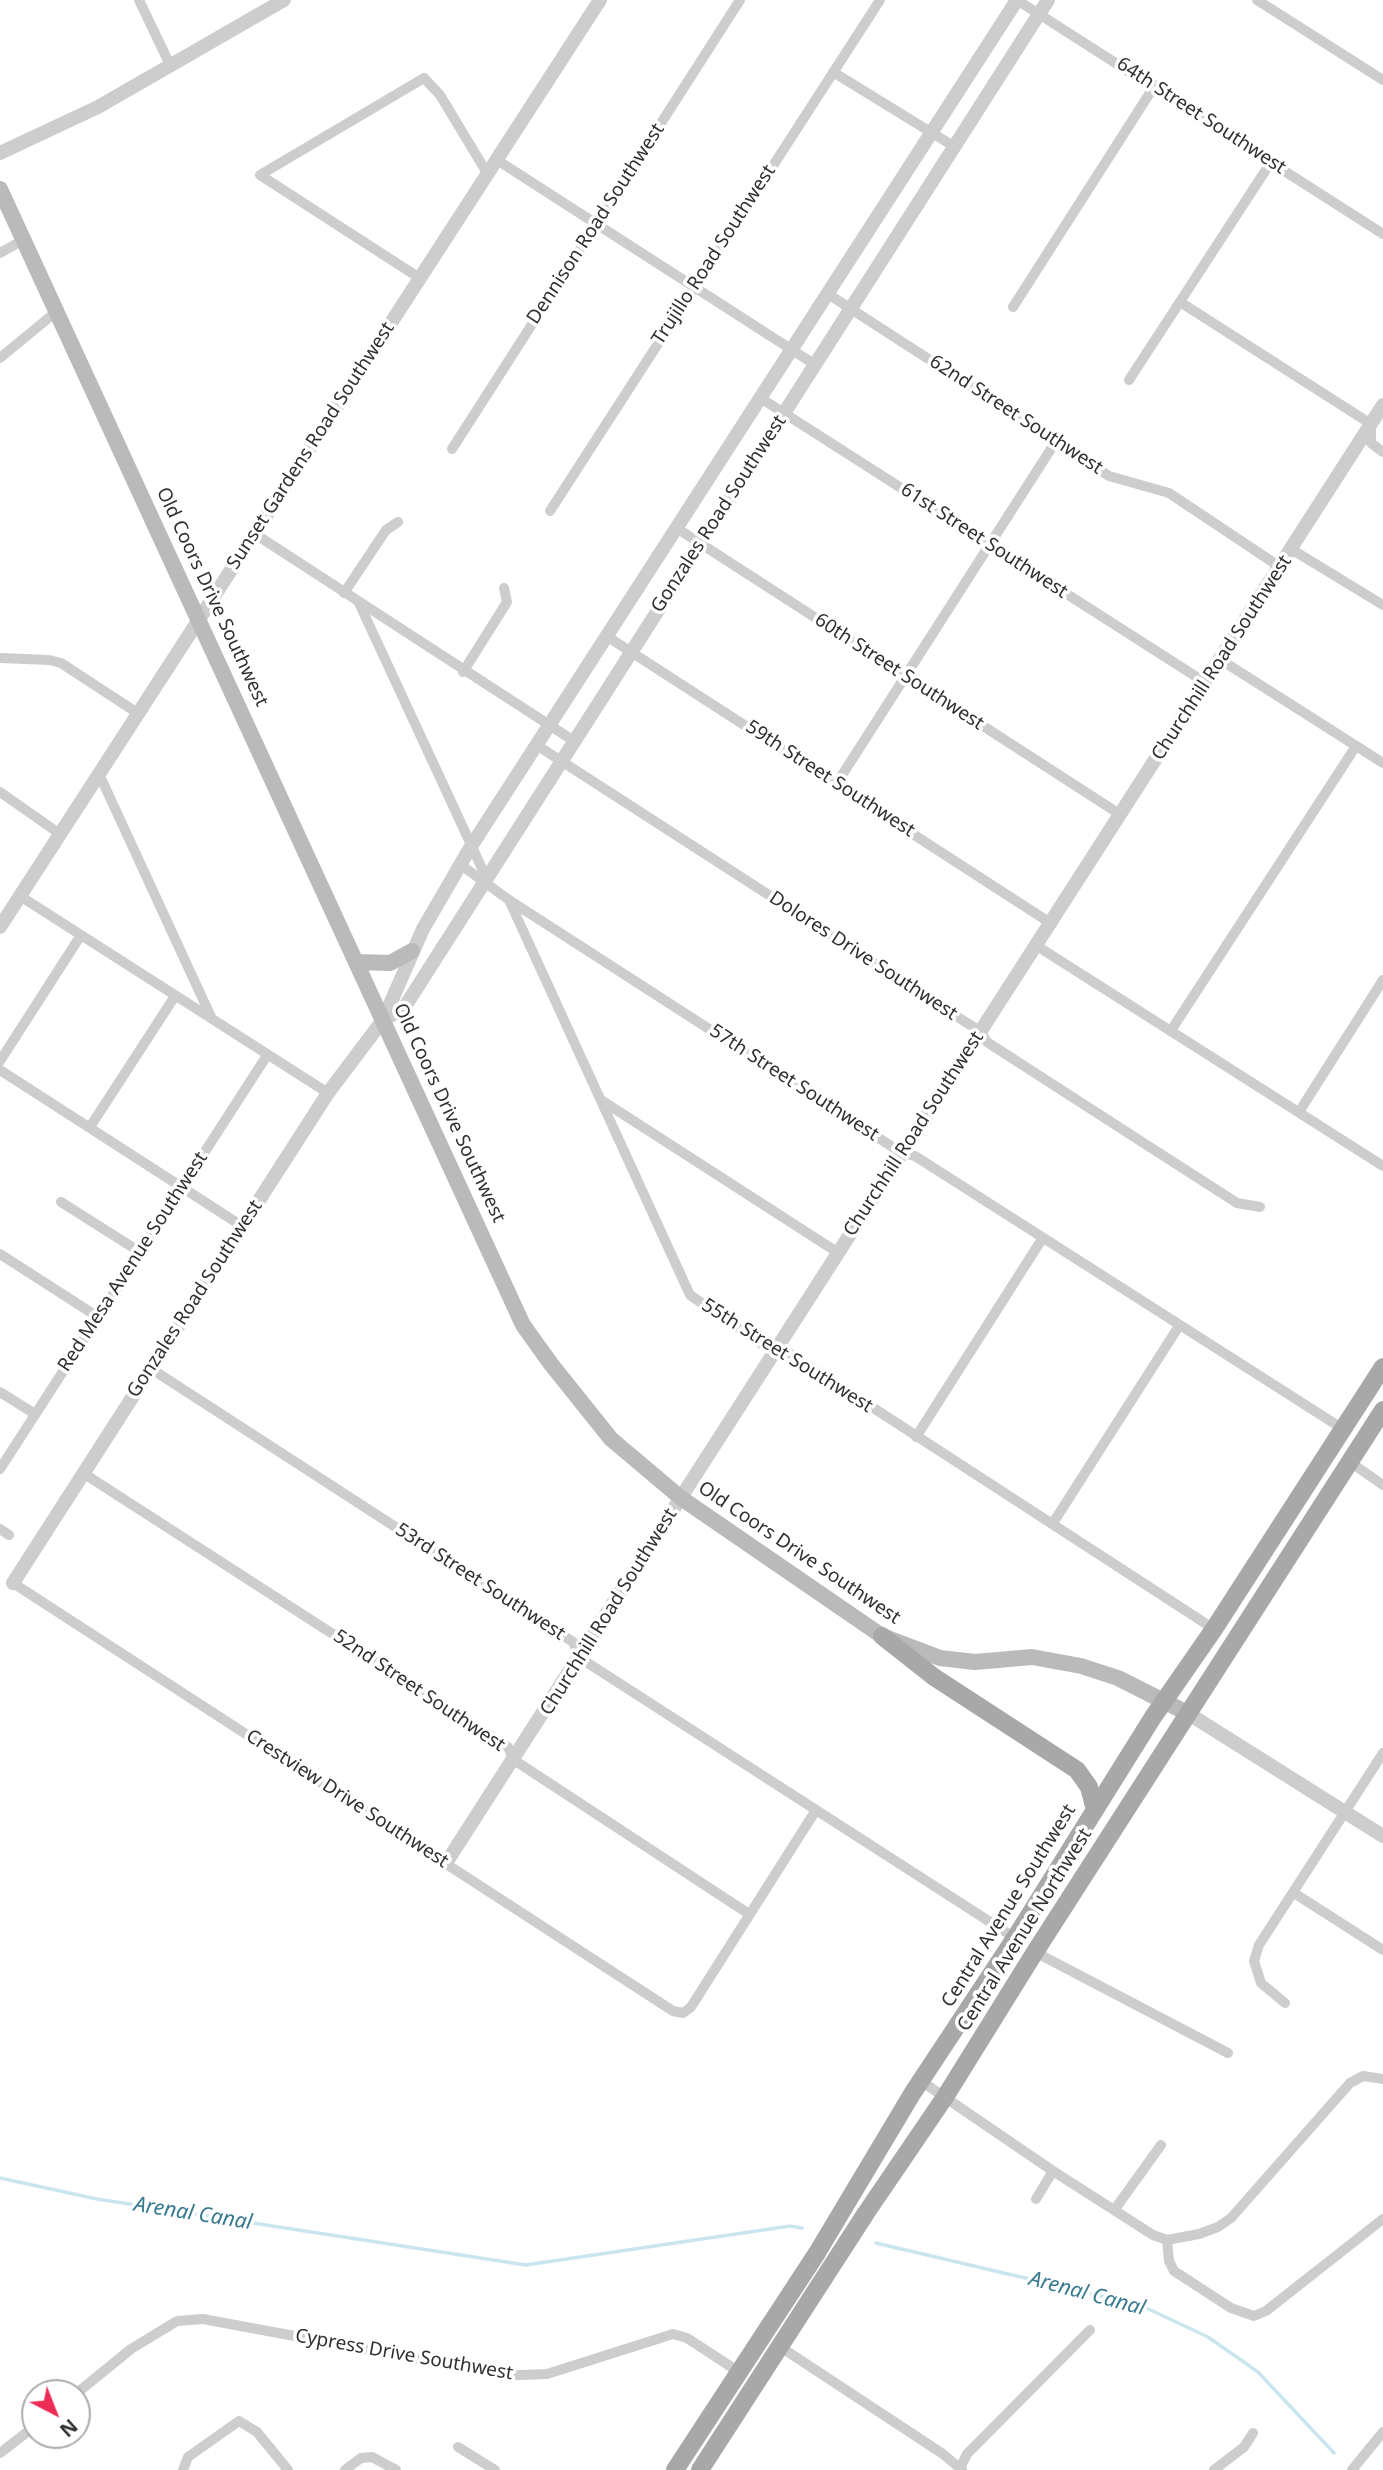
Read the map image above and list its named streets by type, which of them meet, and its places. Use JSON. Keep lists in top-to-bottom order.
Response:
{
  "streets": {
    "main road": ["Old Coors Drive Southwest", "Central Avenue Southwest", "Central Avenue Northwest"],
    "street": [
      "64th Street Southwest",
      "Dennison Road Southwest",
      "Trujillo Road Southwest",
      "62nd Street Southwest",
      "Sunset Gardens Road Southwest",
      "Gonzales Road Southwest",
      "61st Street Southwest",
      "Churchhill Road Southwest",
      "60th Street Southwest",
      "59th Street Southwest",
      "Dolores Drive Southwest",
      "57th Street Southwest",
      "Red Mesa Avenue Southwest",
      "55th Street Southwest",
      "53rd Street Southwest",
      "52nd Street Southwest",
      "Crestview Drive Southwest",
      "Cypress Drive Southwest"
    ]
  },
  "crossings": [
    ["64th Street Southwest", "Gonzales Road Southwest"],
    ["62nd Street Southwest", "Gonzales Road Southwest"],
    ["62nd Street Southwest", "Churchhill Road Southwest"],
    ["Sunset Gardens Road Southwest", "Old Coors Drive Southwest"],
    ["Gonzales Road Southwest", "61st Street Southwest"],
    ["Gonzales Road Southwest", "Old Coors Drive Southwest"],
    ["Gonzales Road Southwest", "60th Street Southwest"],
    ["Gonzales Road Southwest", "59th Street Southwest"],
    ["Gonzales Road Southwest", "Dolores Drive Southwest"],
    ["Gonzales Road Southwest", "57th Street Southwest"],
    ["Gonzales Road Southwest", "53rd Street Southwest"],
    ["Gonzales Road Southwest", "52nd Street Southwest"],
    ["Gonzales Road Southwest", "Crestview Drive Southwest"],
    ["61st Street Southwest", "Churchhill Road Southwest"],
    ["Old Coors Drive Southwest", "Churchhill Road Southwest"],
    ["Old Coors Drive Southwest", "Central Avenue Southwest"],
    ["Old Coors Drive Southwest", "Central Avenue Northwest"],
    ["Churchhill Road Southwest", "60th Street Southwest"],
    ["Churchhill Road Southwest", "59th Street Southwest"],
    ["Churchhill Road Southwest", "Dolores Drive Southwest"],
    ["Churchhill Road Southwest", "57th Street Southwest"],
    ["Churchhill Road Southwest", "55th Street Southwest"],
    ["Churchhill Road Southwest", "53rd Street Southwest"],
    ["Churchhill Road Southwest", "52nd Street Southwest"],
    ["Churchhill Road Southwest", "Crestview Drive Southwest"],
    ["57th Street Southwest", "55th Street Southwest"],
    ["57th Street Southwest", "Central Avenue Southwest"],
    ["55th Street Southwest", "Central Avenue Southwest"],
    ["53rd Street Southwest", "Central Avenue Southwest"],
    ["52nd Street Southwest", "Crestview Drive Southwest"],
    ["Central Avenue Southwest", "Cypress Drive Southwest"]
  ],
  "water": ["Arenal Canal"],
  "north": "bottom right"
}
